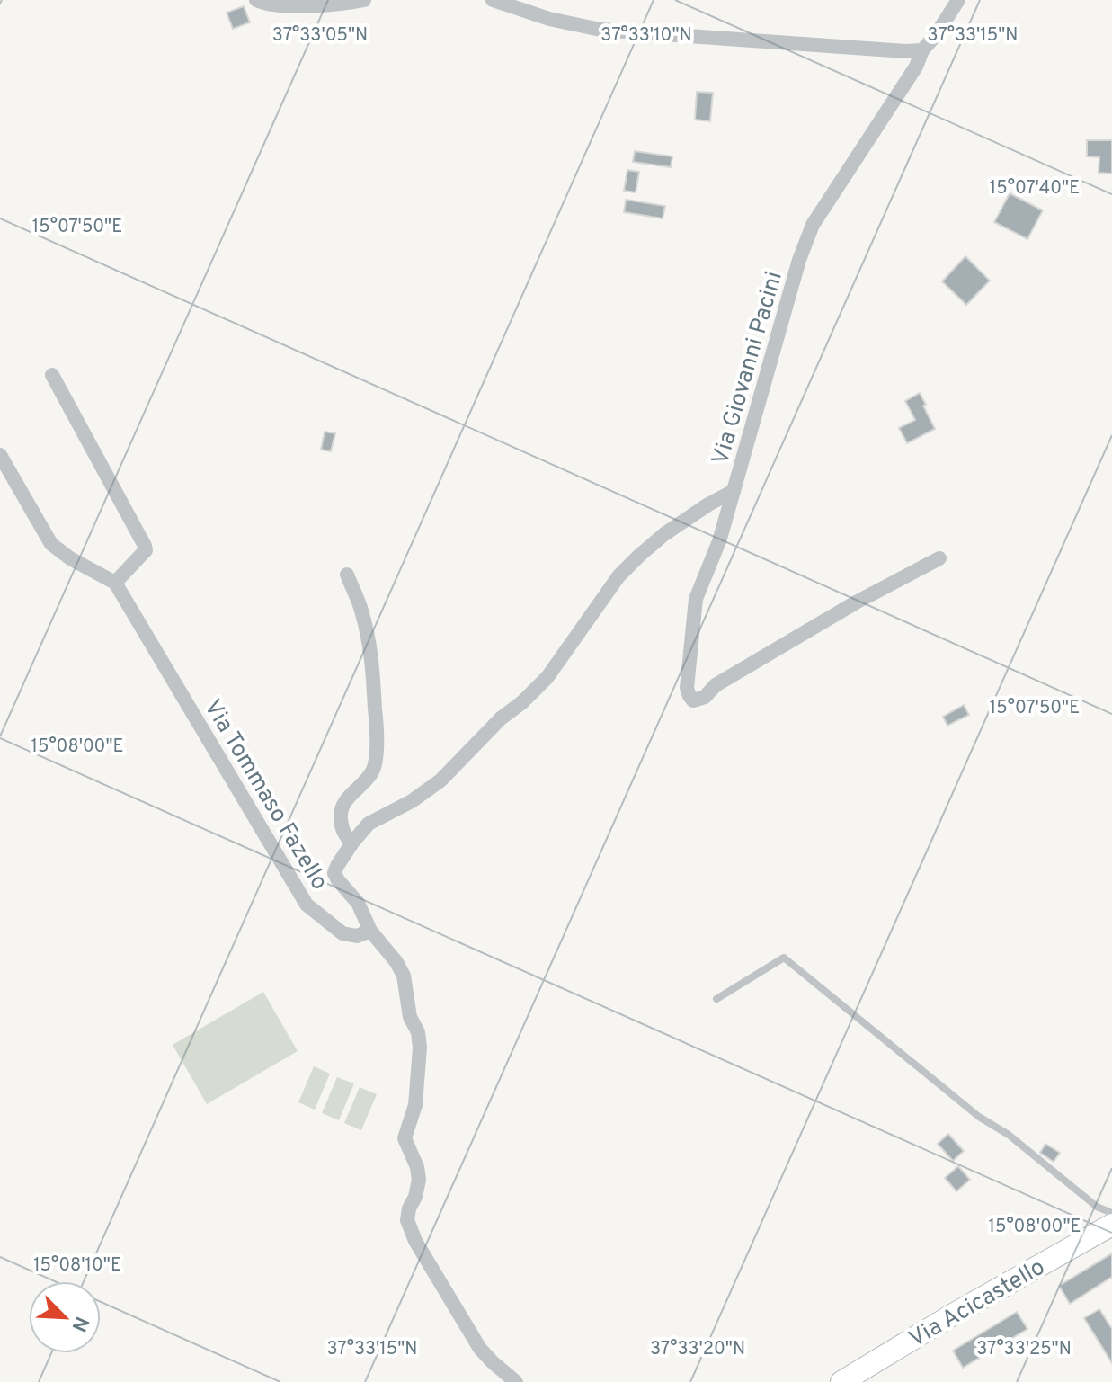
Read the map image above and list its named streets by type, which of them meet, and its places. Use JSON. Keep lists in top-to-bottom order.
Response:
{
  "streets": {
    "main road": ["Via Acicastello"],
    "street": ["Via Giovanni Pacini", "Via Tommaso Fazello"]
  },
  "crossings": [
    ["Via Giovanni Pacini", "Via Tommaso Fazello"]
  ],
  "north": "bottom right",
  "coordinates": [
    "37°33'05\"N",
    "37°33'10\"N",
    "37°33'15\"N",
    "15°07'40\"E",
    "15°07'50\"E",
    "15°08'00\"E",
    "15°08'10\"E",
    "37°33'20\"N",
    "37°33'25\"N"
  ]
}
